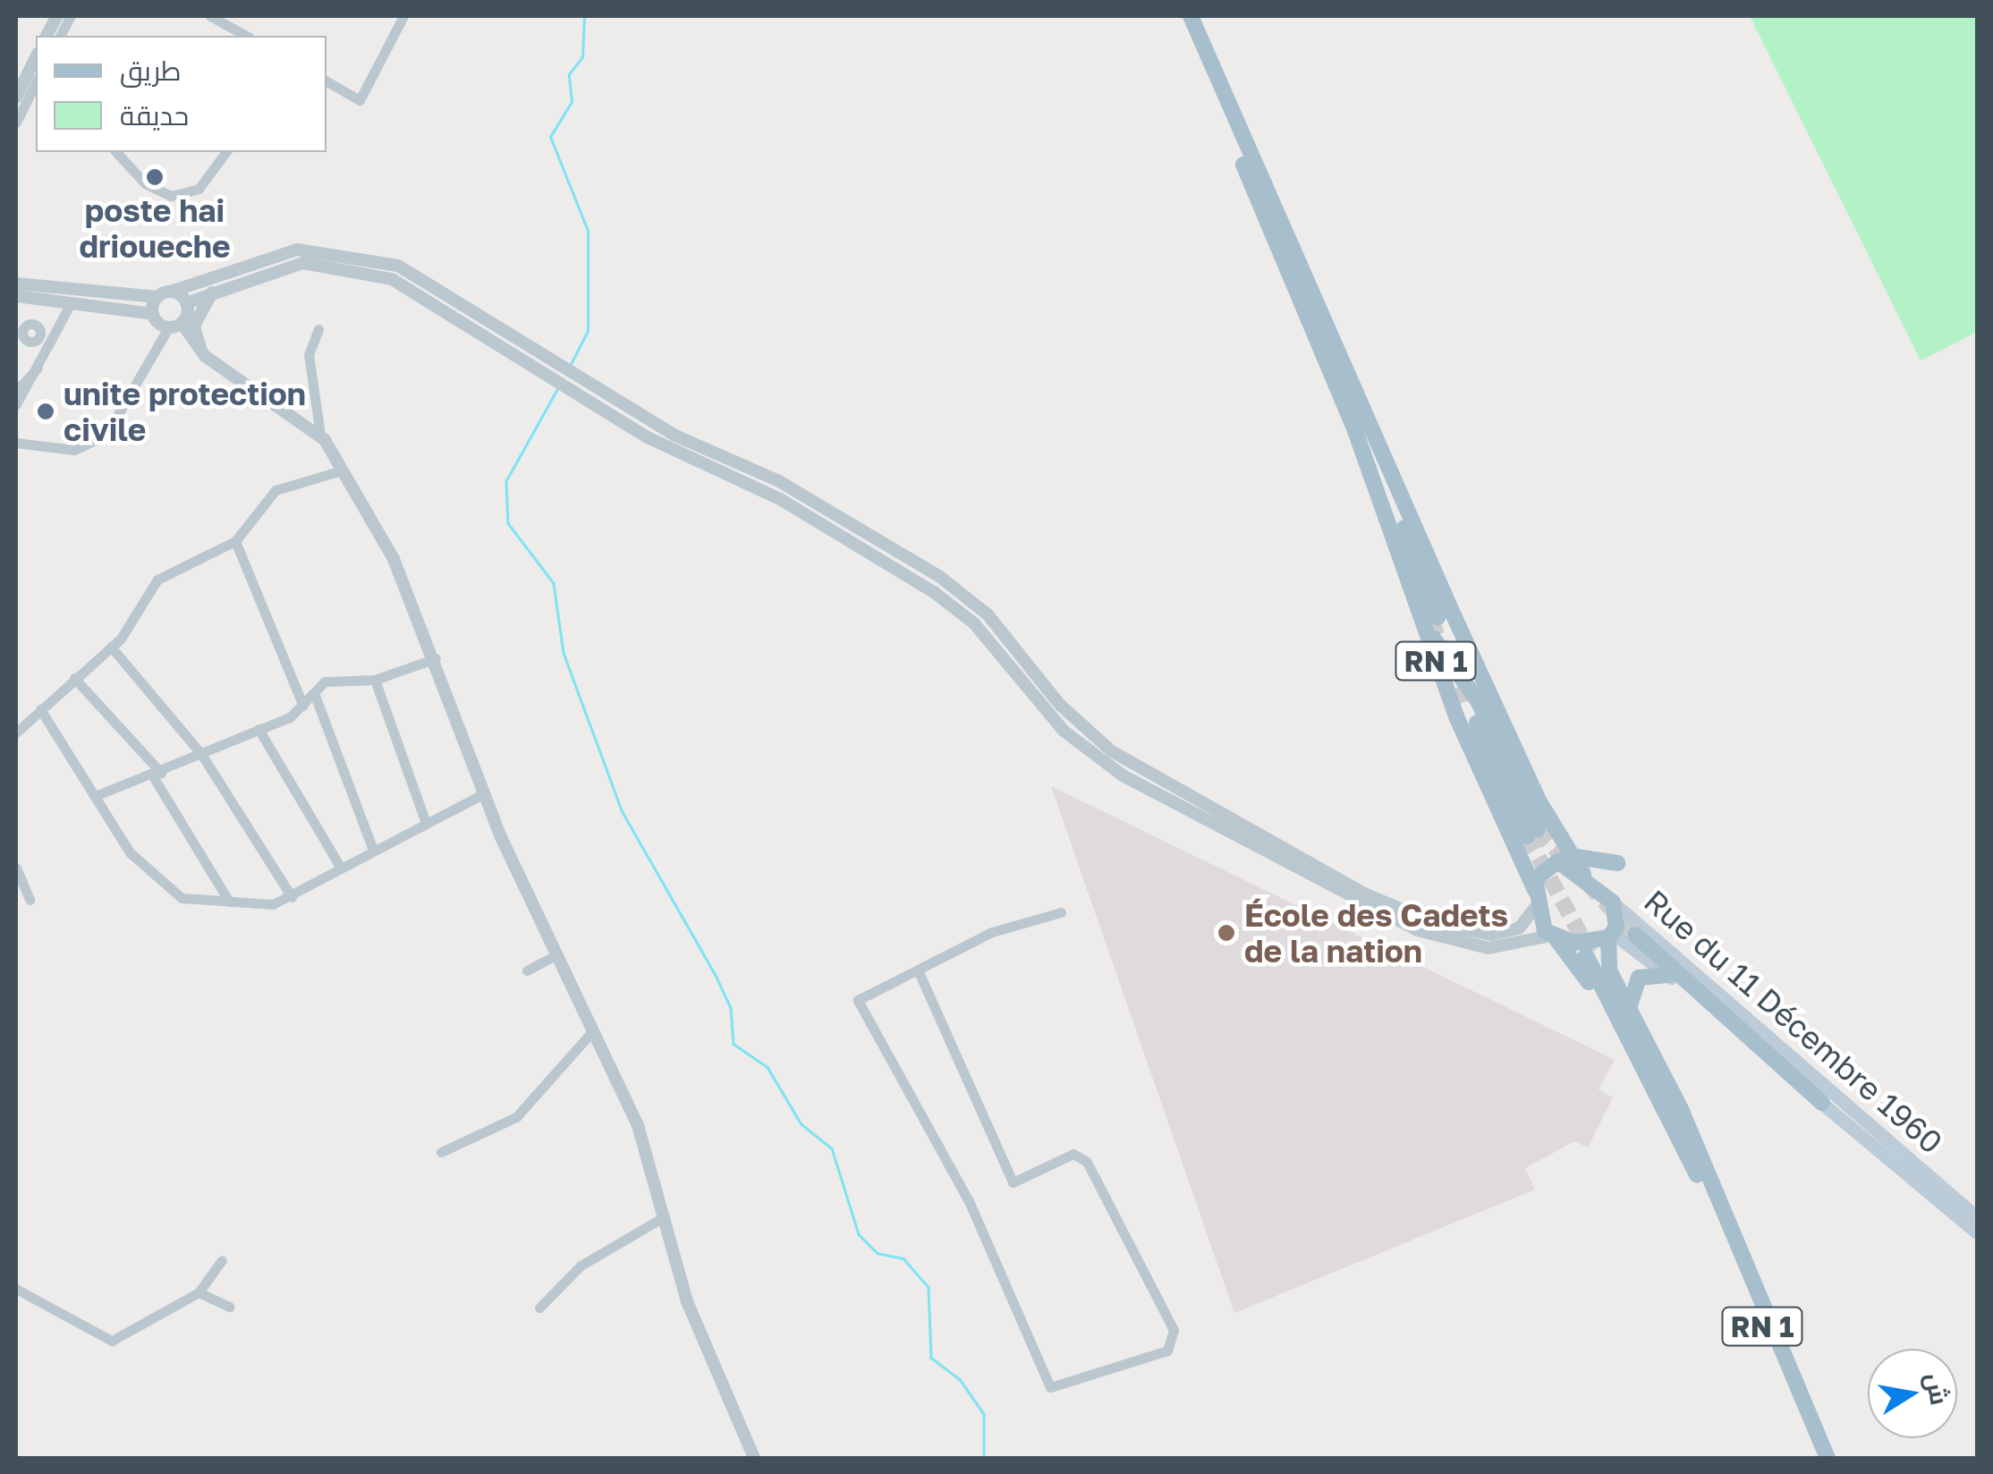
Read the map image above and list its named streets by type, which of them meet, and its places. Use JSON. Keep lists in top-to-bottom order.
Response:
{
  "streets": {
    "main road": ["RN 1", "Rue du 11 Décembre 1960"]
  },
  "crossings": [
    ["RN 1", "Rue du 11 Décembre 1960"]
  ],
  "places": ["poste hai drioueche", "unite protection civile", "École des Cadets de la nation"],
  "legend": ["طريق", "حديقة"],
  "north": "right"
}
